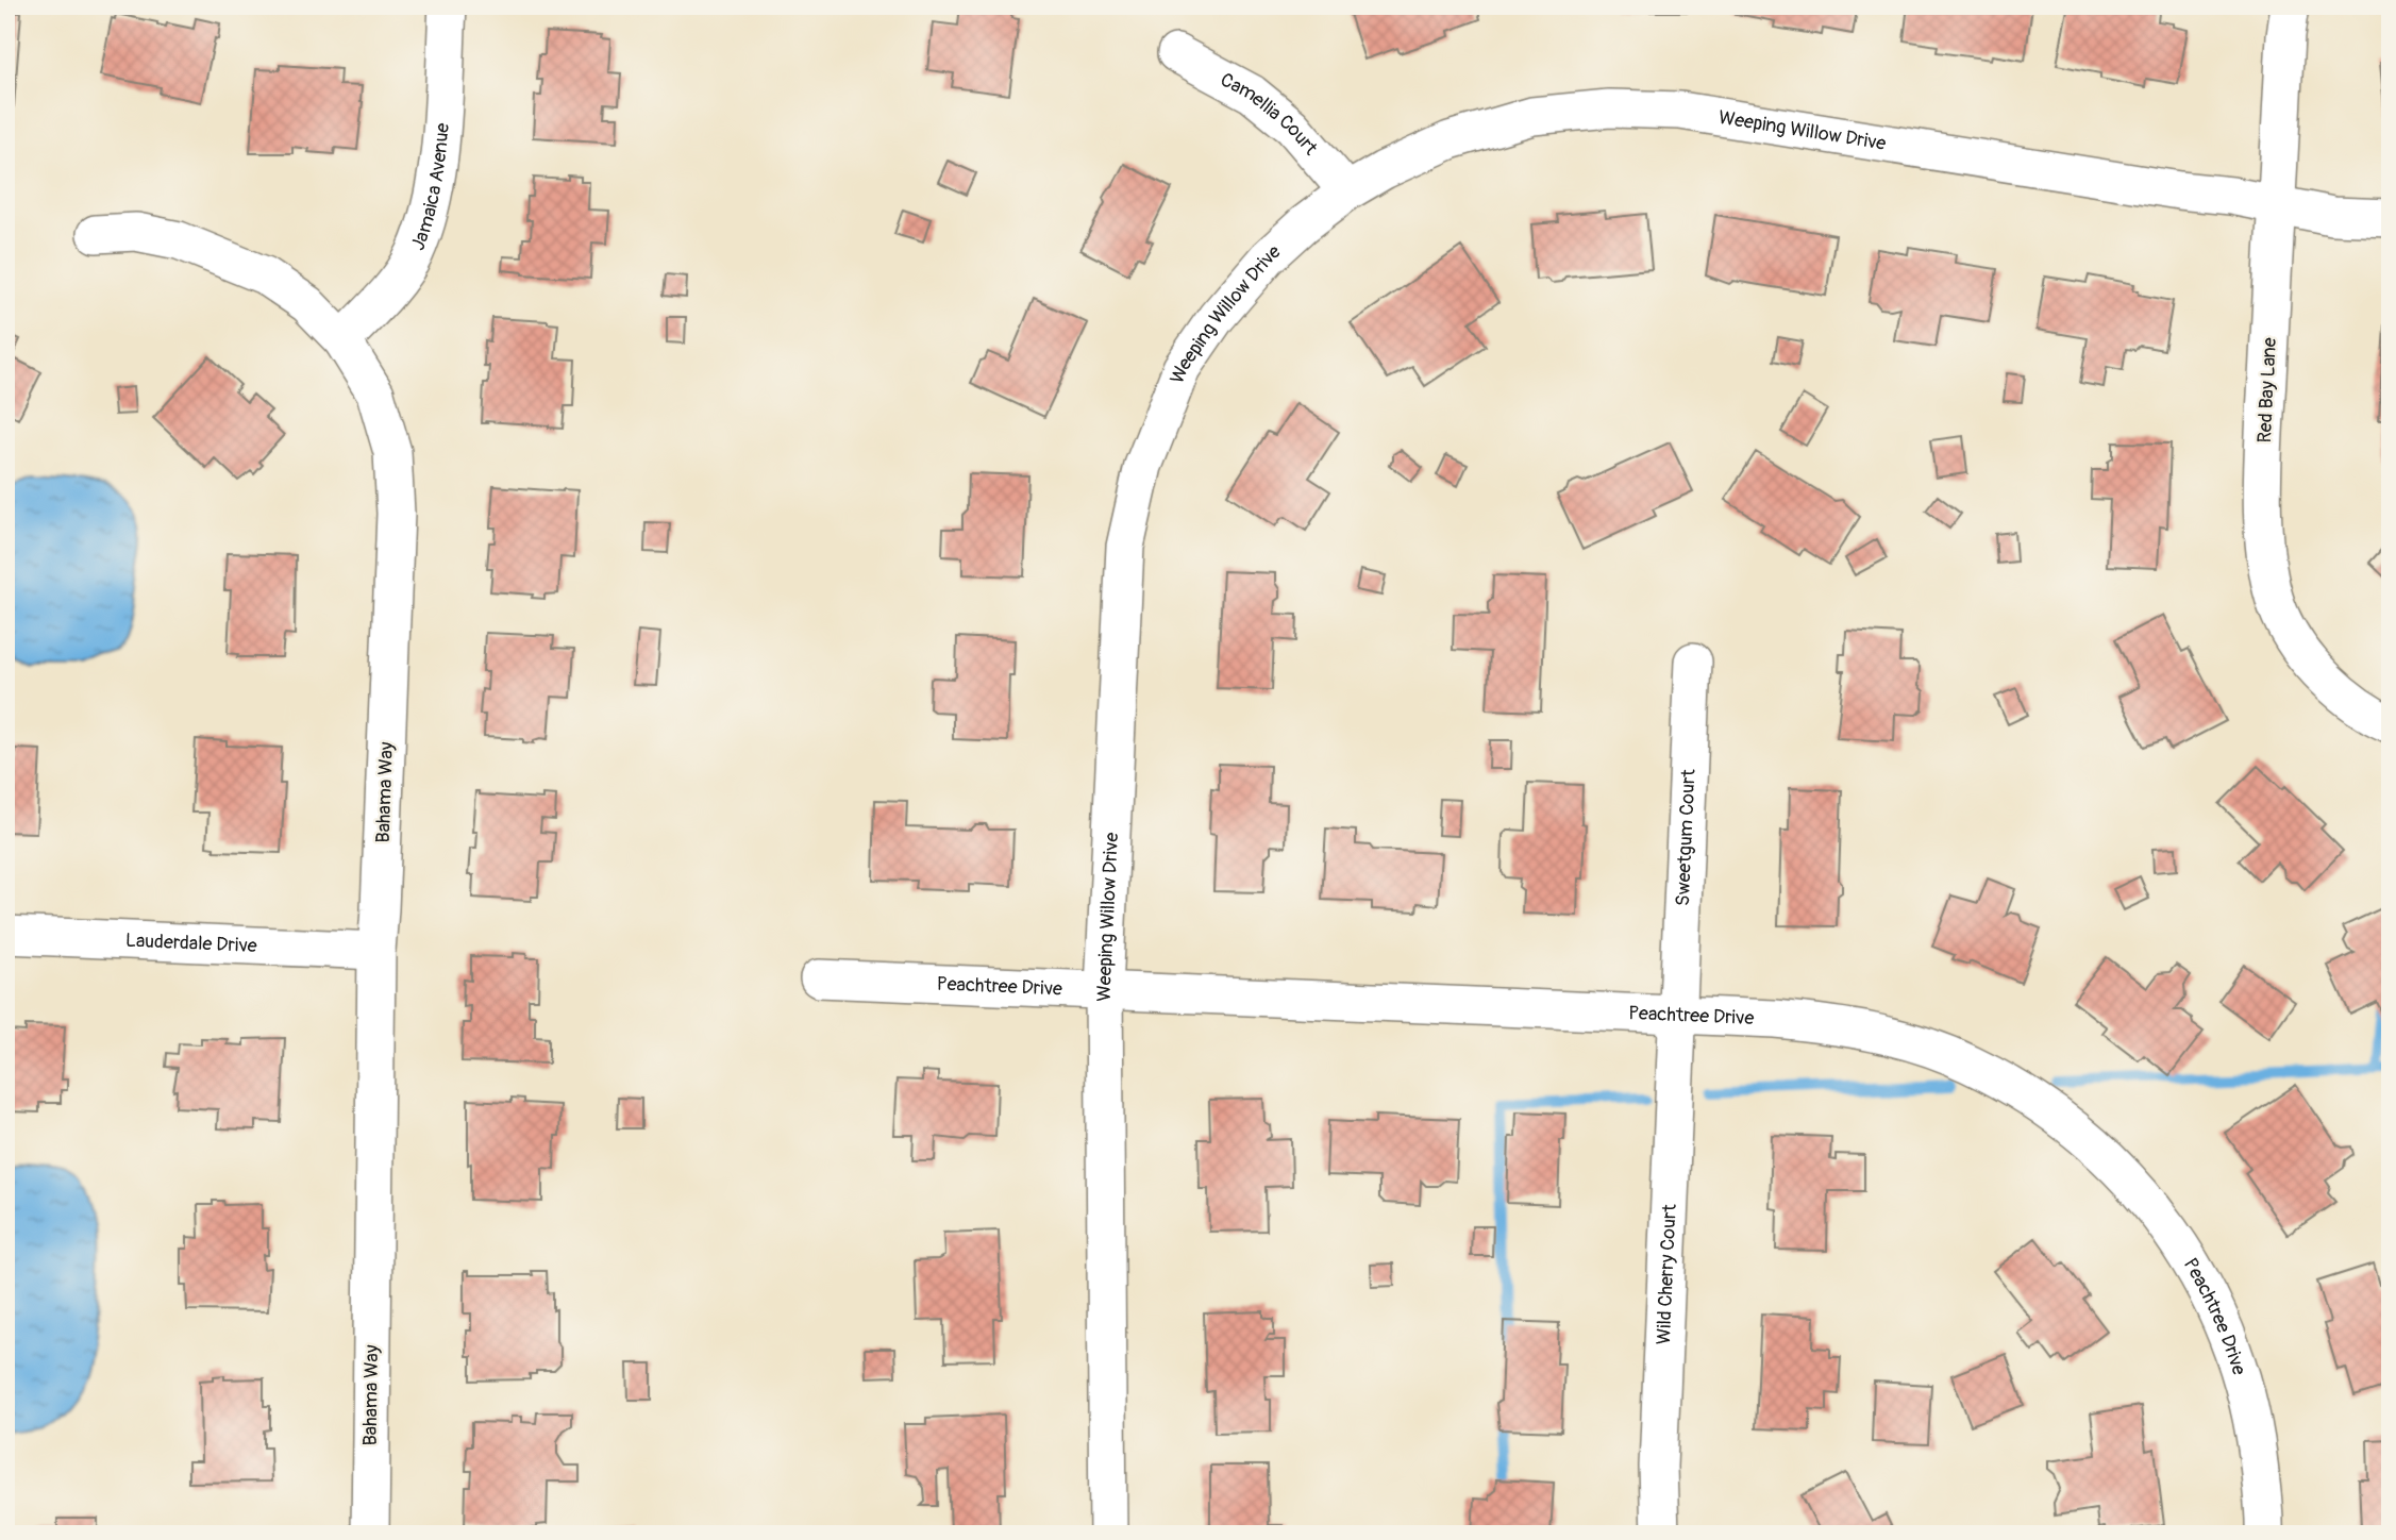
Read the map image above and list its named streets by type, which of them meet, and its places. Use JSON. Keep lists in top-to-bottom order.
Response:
{
  "streets": {
    "street": [
      "Camellia Court",
      "Weeping Willow Drive",
      "Jamaica Avenue",
      "Red Bay Lane",
      "Bahama Way",
      "Sweetgum Court",
      "Lauderdale Drive",
      "Peachtree Drive",
      "Wild Cherry Court"
    ]
  },
  "crossings": [
    ["Camellia Court", "Weeping Willow Drive"],
    ["Weeping Willow Drive", "Red Bay Lane"],
    ["Weeping Willow Drive", "Peachtree Drive"],
    ["Jamaica Avenue", "Bahama Way"],
    ["Bahama Way", "Lauderdale Drive"],
    ["Sweetgum Court", "Peachtree Drive"],
    ["Sweetgum Court", "Wild Cherry Court"],
    ["Peachtree Drive", "Wild Cherry Court"]
  ]
}
